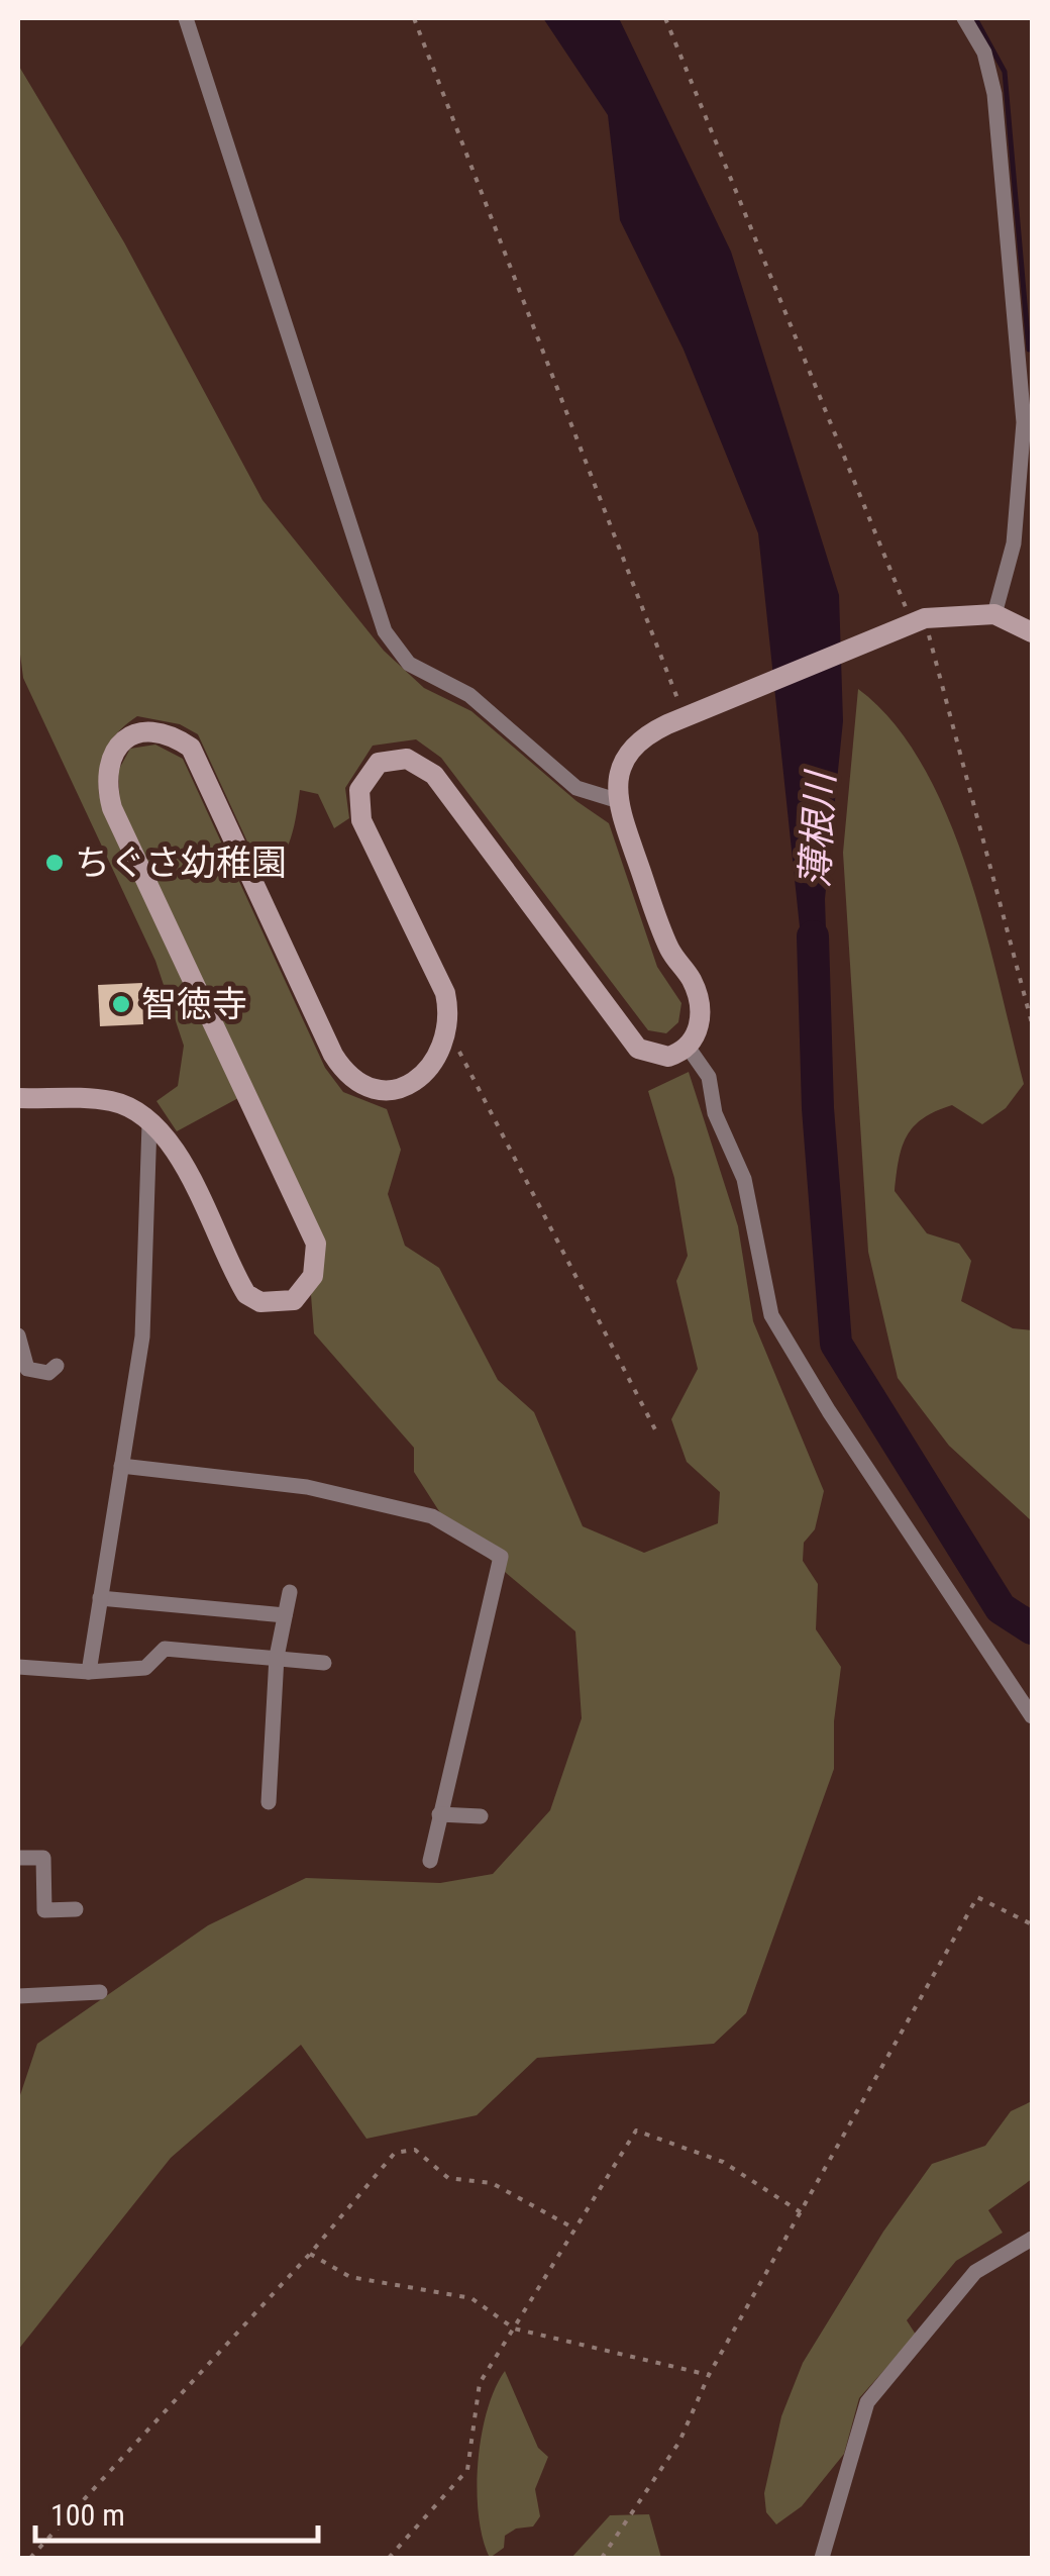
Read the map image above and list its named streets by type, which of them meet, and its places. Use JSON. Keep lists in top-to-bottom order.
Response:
{
  "water": ["薄根川"],
  "places": ["ちぐさ幼稚園", "智徳寺"],
  "scale_bar": "100 m"
}
